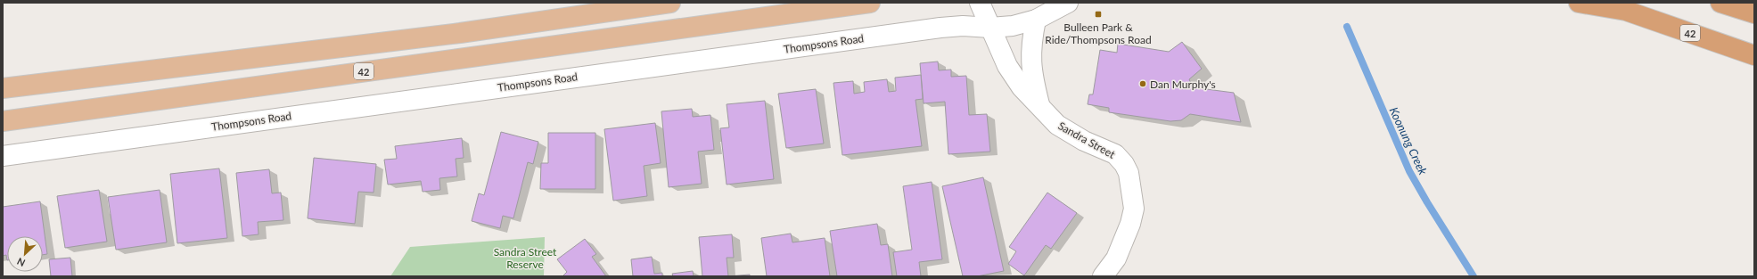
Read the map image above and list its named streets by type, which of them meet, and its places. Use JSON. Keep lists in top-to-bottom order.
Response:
{
  "streets": {
    "highway": ["42"],
    "street": ["Thompsons Road", "Sandra Street"]
  },
  "crossings": [
    ["Thompsons Road", "Sandra Street"]
  ],
  "water": ["Koonung Creek"],
  "parks": ["Sandra Street Reserve"],
  "places": {
    "transit": ["Bulleen Park & Ride/Thompsons Road"],
    "other": ["Dan Murphy's"]
  },
  "north": "bottom left"
}
